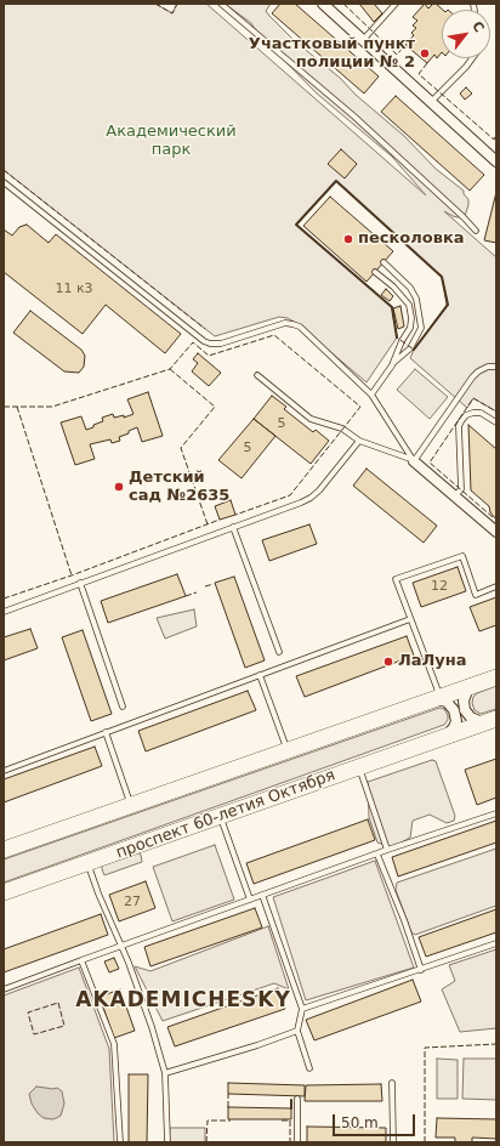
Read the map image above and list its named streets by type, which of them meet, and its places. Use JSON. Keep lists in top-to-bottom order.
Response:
{
  "streets": {
    "main road": ["проспект 60-летия Октября"]
  },
  "districts": ["AKADEMICHESKY"],
  "parks": ["Академический парк"],
  "places": [
    "Участковый пункт полиции № 2",
    "песколовка",
    "Детский сад №2635",
    "ЛаЛуна"
  ],
  "house_numbers": [
    "11 к3",
    "5",
    "5",
    "12",
    "27"
  ],
  "scale_bar": "50 m",
  "north": "top right"
}
